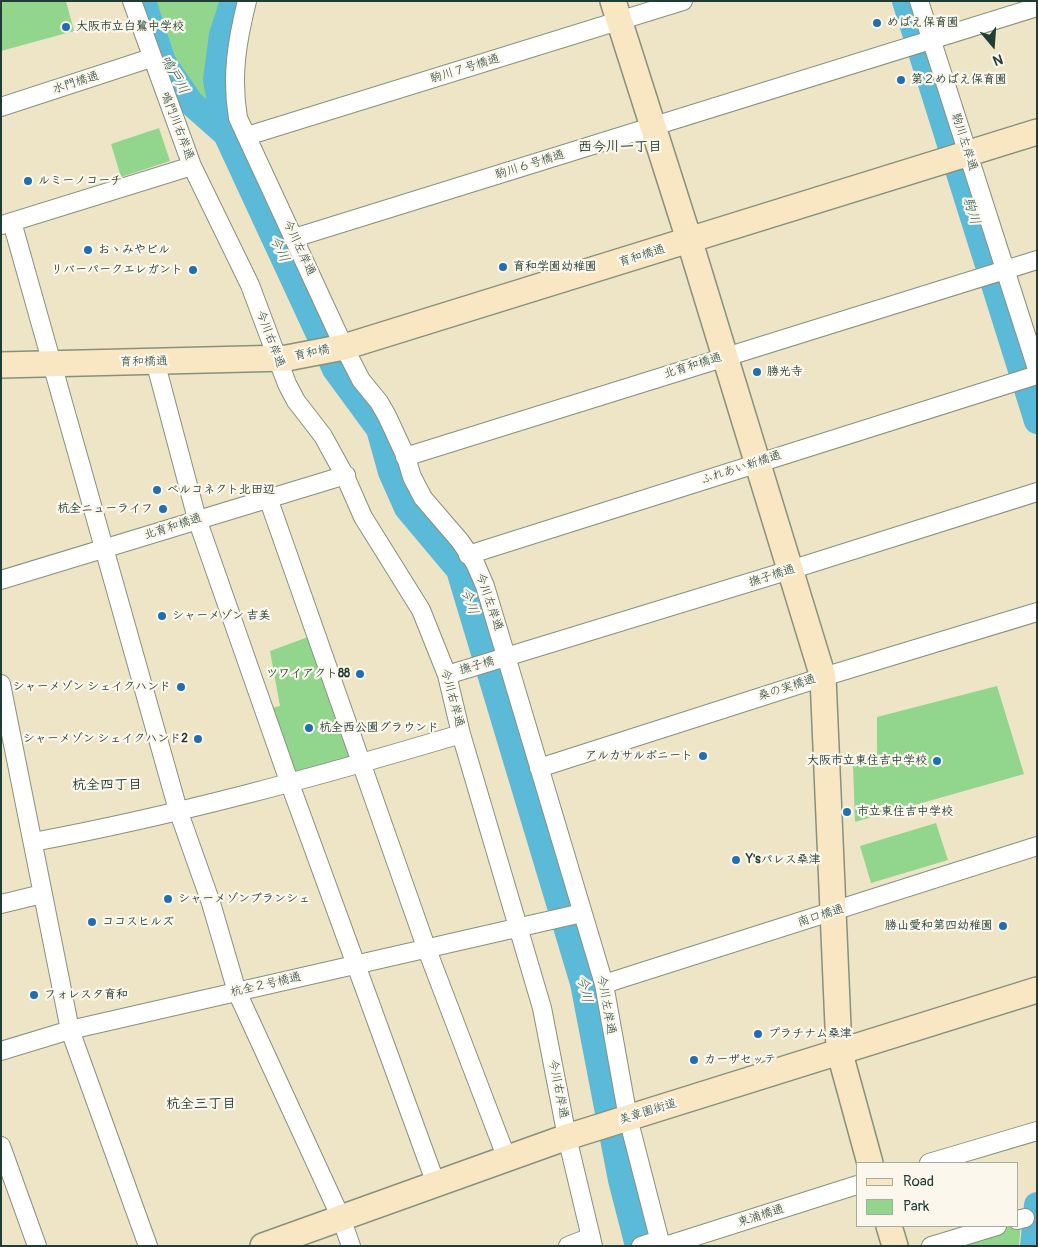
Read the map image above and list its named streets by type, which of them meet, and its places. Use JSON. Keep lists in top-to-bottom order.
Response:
{
  "streets": {
    "street": [
      "駒川７号橋通",
      "水門橋通",
      "鳴門川右岸通",
      "駒川左岸通",
      "駒川６号橋通",
      "今川左岸通",
      "育和橋通",
      "今川右岸通",
      "育和橋",
      "北育和橋通",
      "ふれあい新橋通",
      "撫子橋通",
      "撫子橋",
      "桑の実橋通",
      "南口橋通",
      "杭全２号橋通",
      "美章園街道",
      "東浦橋通"
    ]
  },
  "crossings": [
    ["駒川７号橋通", "今川左岸通"],
    ["水門橋通", "鳴門川右岸通"],
    ["鳴門川右岸通", "今川右岸通"],
    ["駒川左岸通", "駒川６号橋通"],
    ["駒川左岸通", "育和橋通"],
    ["駒川左岸通", "北育和橋通"],
    ["駒川左岸通", "ふれあい新橋通"],
    ["駒川６号橋通", "今川左岸通"],
    ["今川左岸通", "育和橋通"],
    ["今川左岸通", "育和橋"],
    ["今川左岸通", "北育和橋通"],
    ["今川左岸通", "ふれあい新橋通"],
    ["今川左岸通", "撫子橋通"],
    ["今川左岸通", "撫子橋"],
    ["今川左岸通", "桑の実橋通"],
    ["今川左岸通", "南口橋通"],
    ["今川左岸通", "杭全２号橋通"],
    ["今川左岸通", "美章園街道"],
    ["今川左岸通", "東浦橋通"],
    ["育和橋通", "今川右岸通"],
    ["育和橋通", "育和橋"],
    ["今川右岸通", "育和橋"],
    ["今川右岸通", "北育和橋通"],
    ["今川右岸通", "撫子橋"],
    ["今川右岸通", "杭全２号橋通"],
    ["今川右岸通", "美章園街道"],
    ["撫子橋通", "撫子橋"]
  ],
  "districts": ["西今川一丁目", "杭全四丁目", "杭全三丁目"],
  "water": ["鳴戸川", "駒川", "今川"],
  "places": [
    "めばえ保育園",
    "大阪市立白鷺中学校",
    "第２めばえ保育園",
    "ルミーノコーチ",
    "おゝみやビル",
    "育和学園幼稚園",
    "リバーパークエレガント",
    "勝光寺",
    "ベルコネクト北田辺",
    "杭全ニューライフ",
    "シャーメゾン 吉美",
    "ツワイアクト88",
    "シャーメゾン シェイクハンド",
    "杭全西公園グラウンド",
    "シャーメゾン シェイクハンド2",
    "アルカサルボニート",
    "大阪市立東住吉中学校",
    "市立東住吉中学校",
    "Y'sパレス桑津",
    "シャーメゾンブランシェ",
    "ココスヒルズ",
    "勝山愛和第四幼稚園",
    "フォレスタ育和",
    "プラチナム桑津",
    "カーザセッテ"
  ],
  "legend": ["Road", "Park"],
  "north": "bottom"
}
